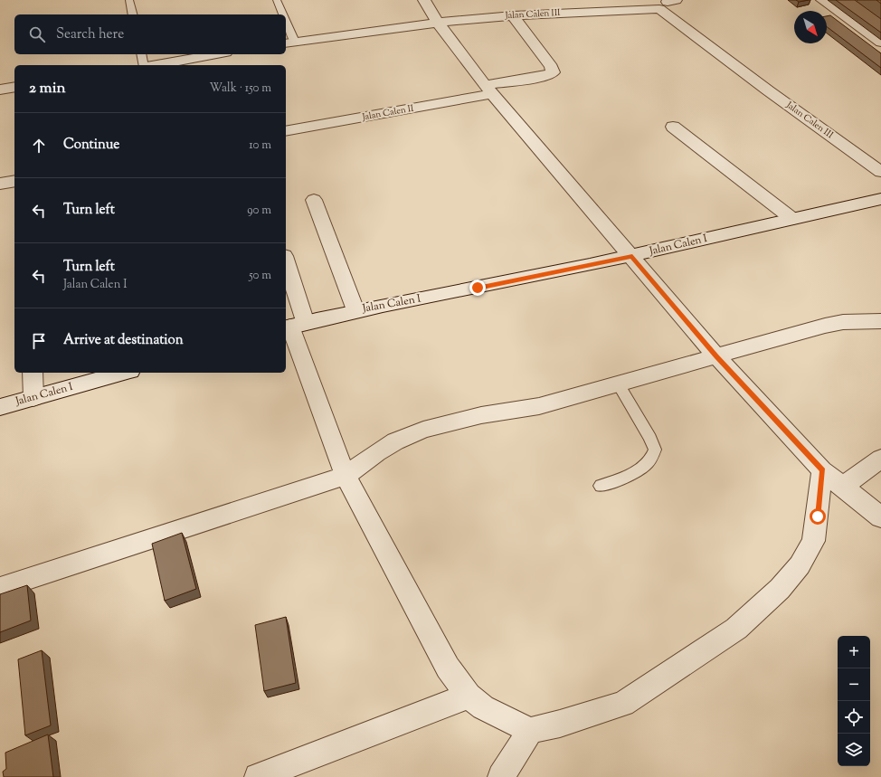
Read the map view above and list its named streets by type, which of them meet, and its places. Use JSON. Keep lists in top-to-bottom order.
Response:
{
  "streets": {
    "street": ["Jalan Calen III", "Jalan Calen II", "Jalan Calen I"]
  },
  "crossings": [
    ["Jalan Calen III", "Jalan Calen II"]
  ],
  "north": "bottom right",
  "page": {
    "search": "Search here",
    "heading": ["2 min", "Walk · 150 m"],
    "list": [
      ["Continue", "10 m"],
      ["Turn left", "90 m"],
      ["Turn left", "Jalan Calen I", "50 m"],
      "Arrive at destination"
    ],
    "map_buttons": ["+", "−"]
  }
}
